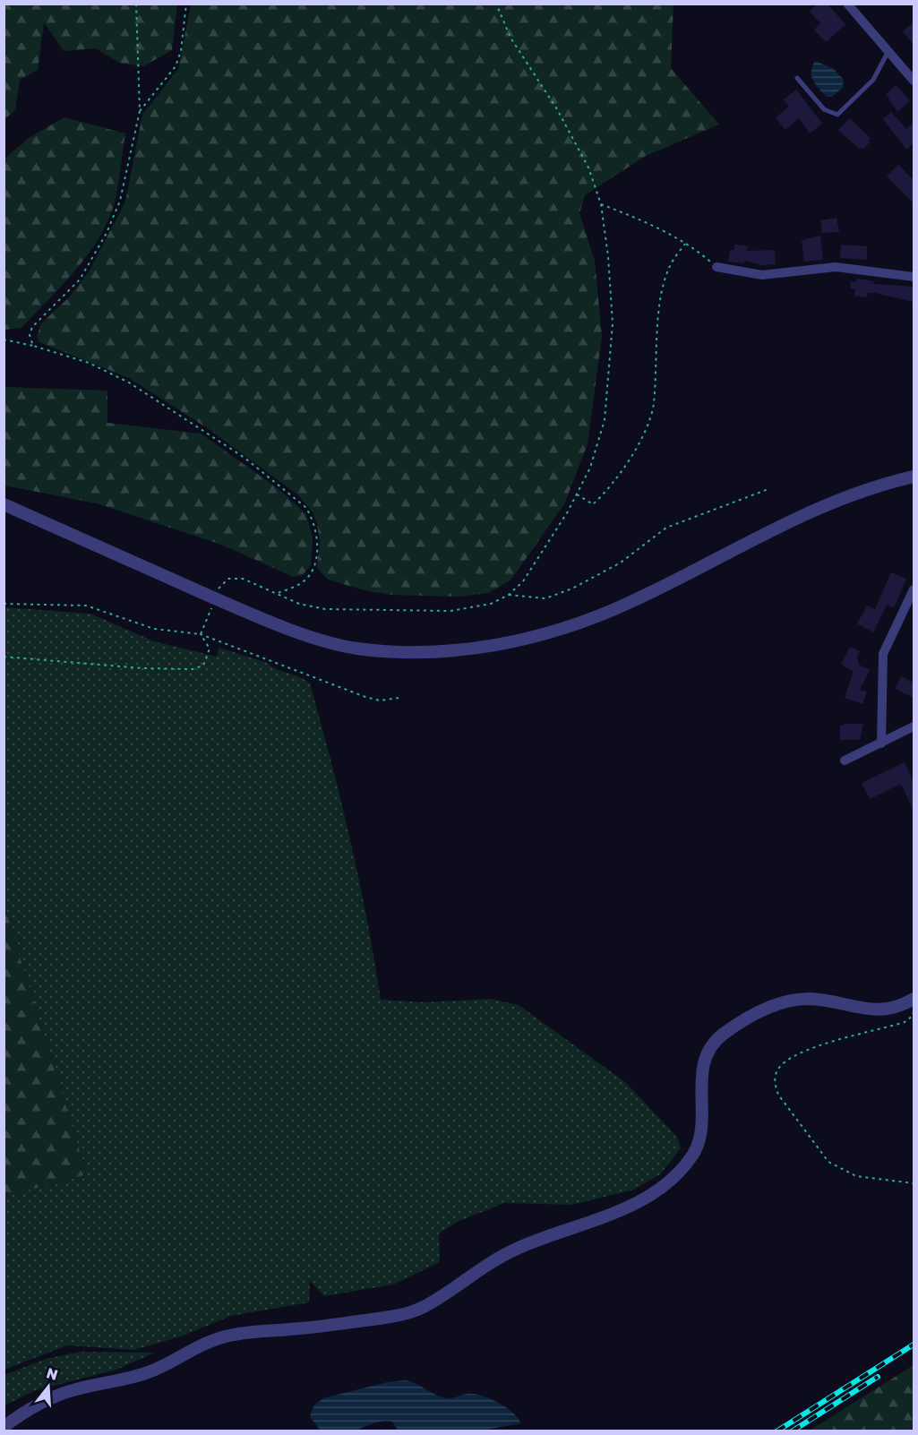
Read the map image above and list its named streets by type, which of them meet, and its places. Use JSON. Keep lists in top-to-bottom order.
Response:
{
  "north": "top"
}
